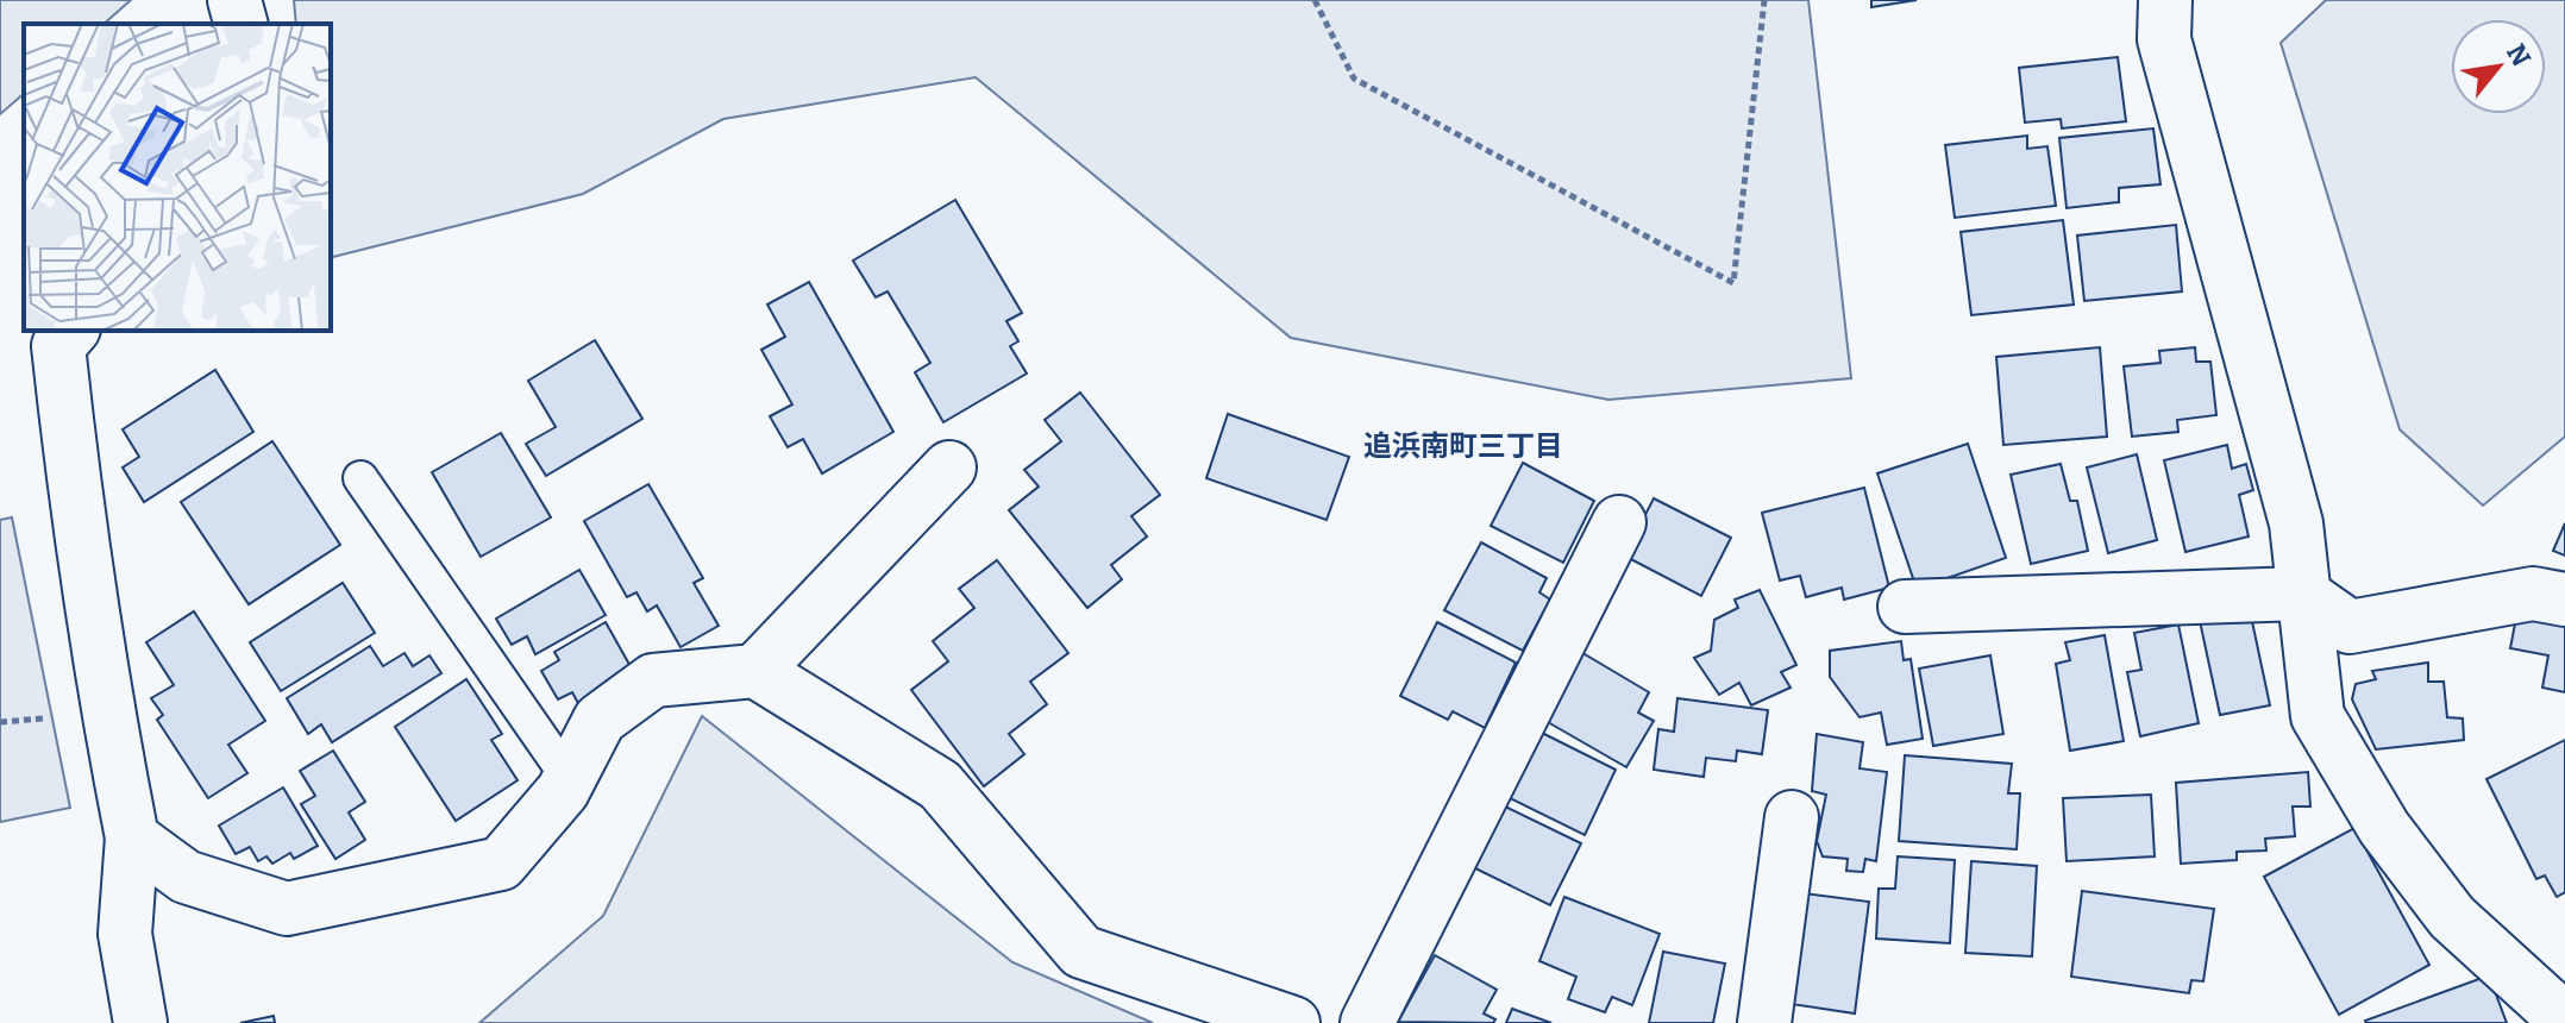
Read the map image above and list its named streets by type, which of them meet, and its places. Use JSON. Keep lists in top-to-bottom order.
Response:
{
  "districts": ["追浜南町三丁目"],
  "north": "top right"
}
